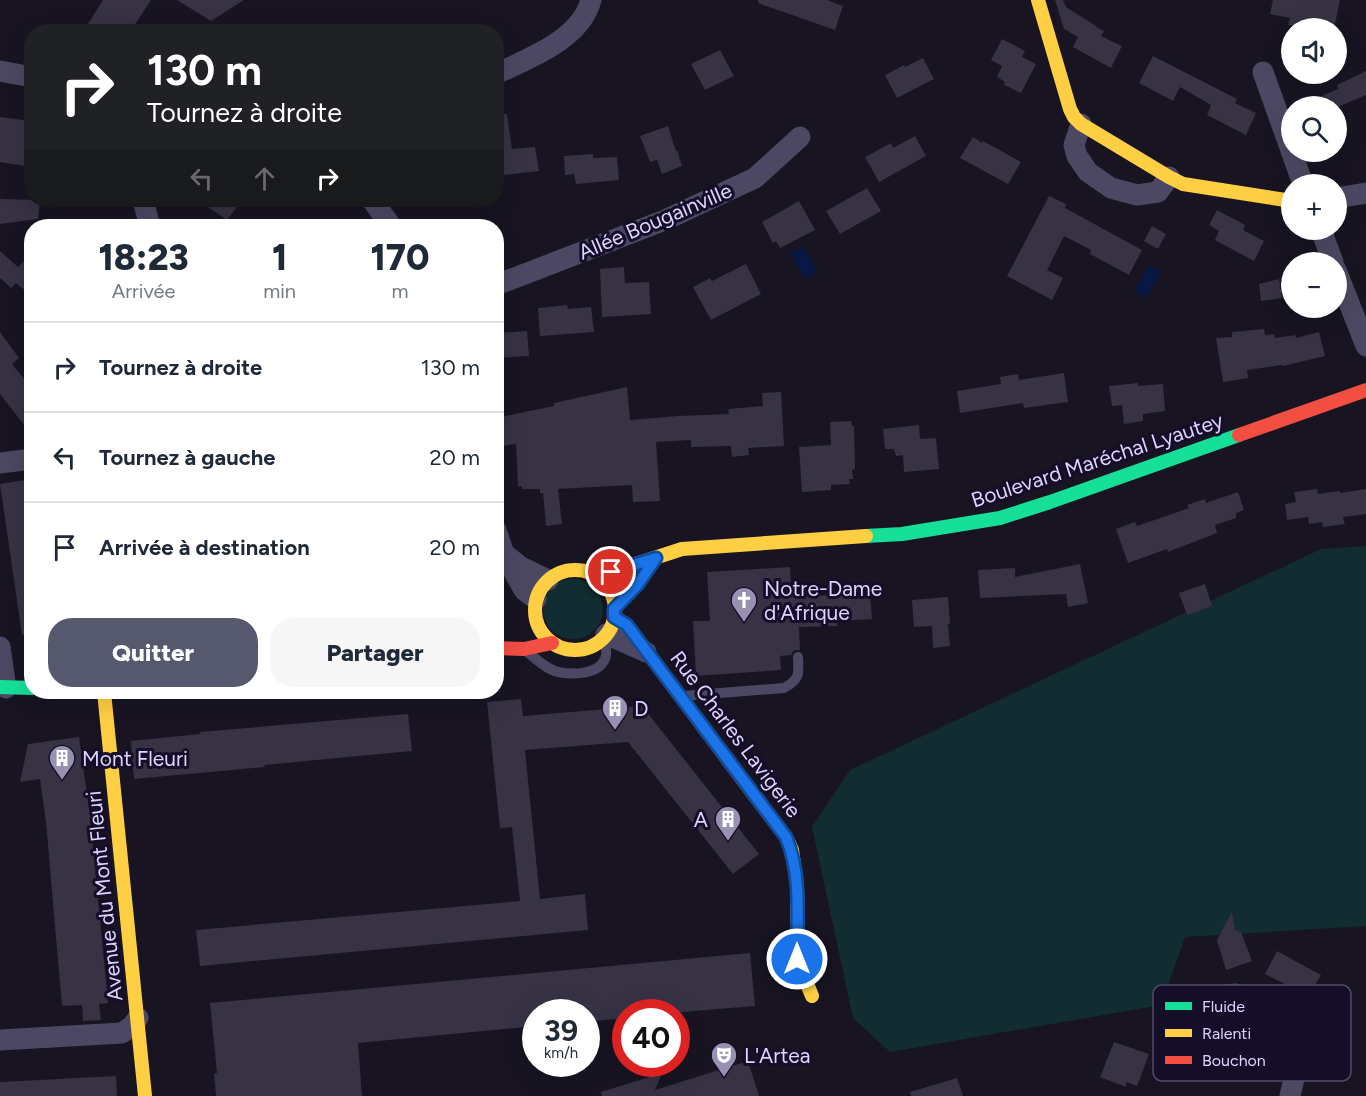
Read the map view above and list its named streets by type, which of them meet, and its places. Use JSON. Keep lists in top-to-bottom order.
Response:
{
  "streets": {
    "main road": ["Boulevard Maréchal Lyautey", "Rue Charles Lavigerie", "Avenue du Mont Fleuri"],
    "street": ["Allée Bougainville"]
  },
  "places": {
    "church": ["Notre-Dame d'Afrique"],
    "building": ["D", "Mont Fleuri", "A"],
    "theatre": ["L'Artea"]
  },
  "legend": ["Fluide", "Ralenti", "Bouchon"],
  "page": {
    "map_buttons": ["+", "−"],
    "turn": ["130 m", "Tournez à droite"],
    "eta": [
      "18:23",
      "Arrivée",
      "1",
      "min",
      "170",
      "m"
    ],
    "list": [
      {
        "name": "Tournez à droite",
        "value": "130 m"
      },
      {
        "name": "Tournez à gauche",
        "value": "20 m"
      },
      {
        "name": "Arrivée à destination",
        "value": "20 m"
      }
    ],
    "buttons": ["Quitter", "Partager"],
    "speed": "39 km/h",
    "limit": "40"
  }
}
